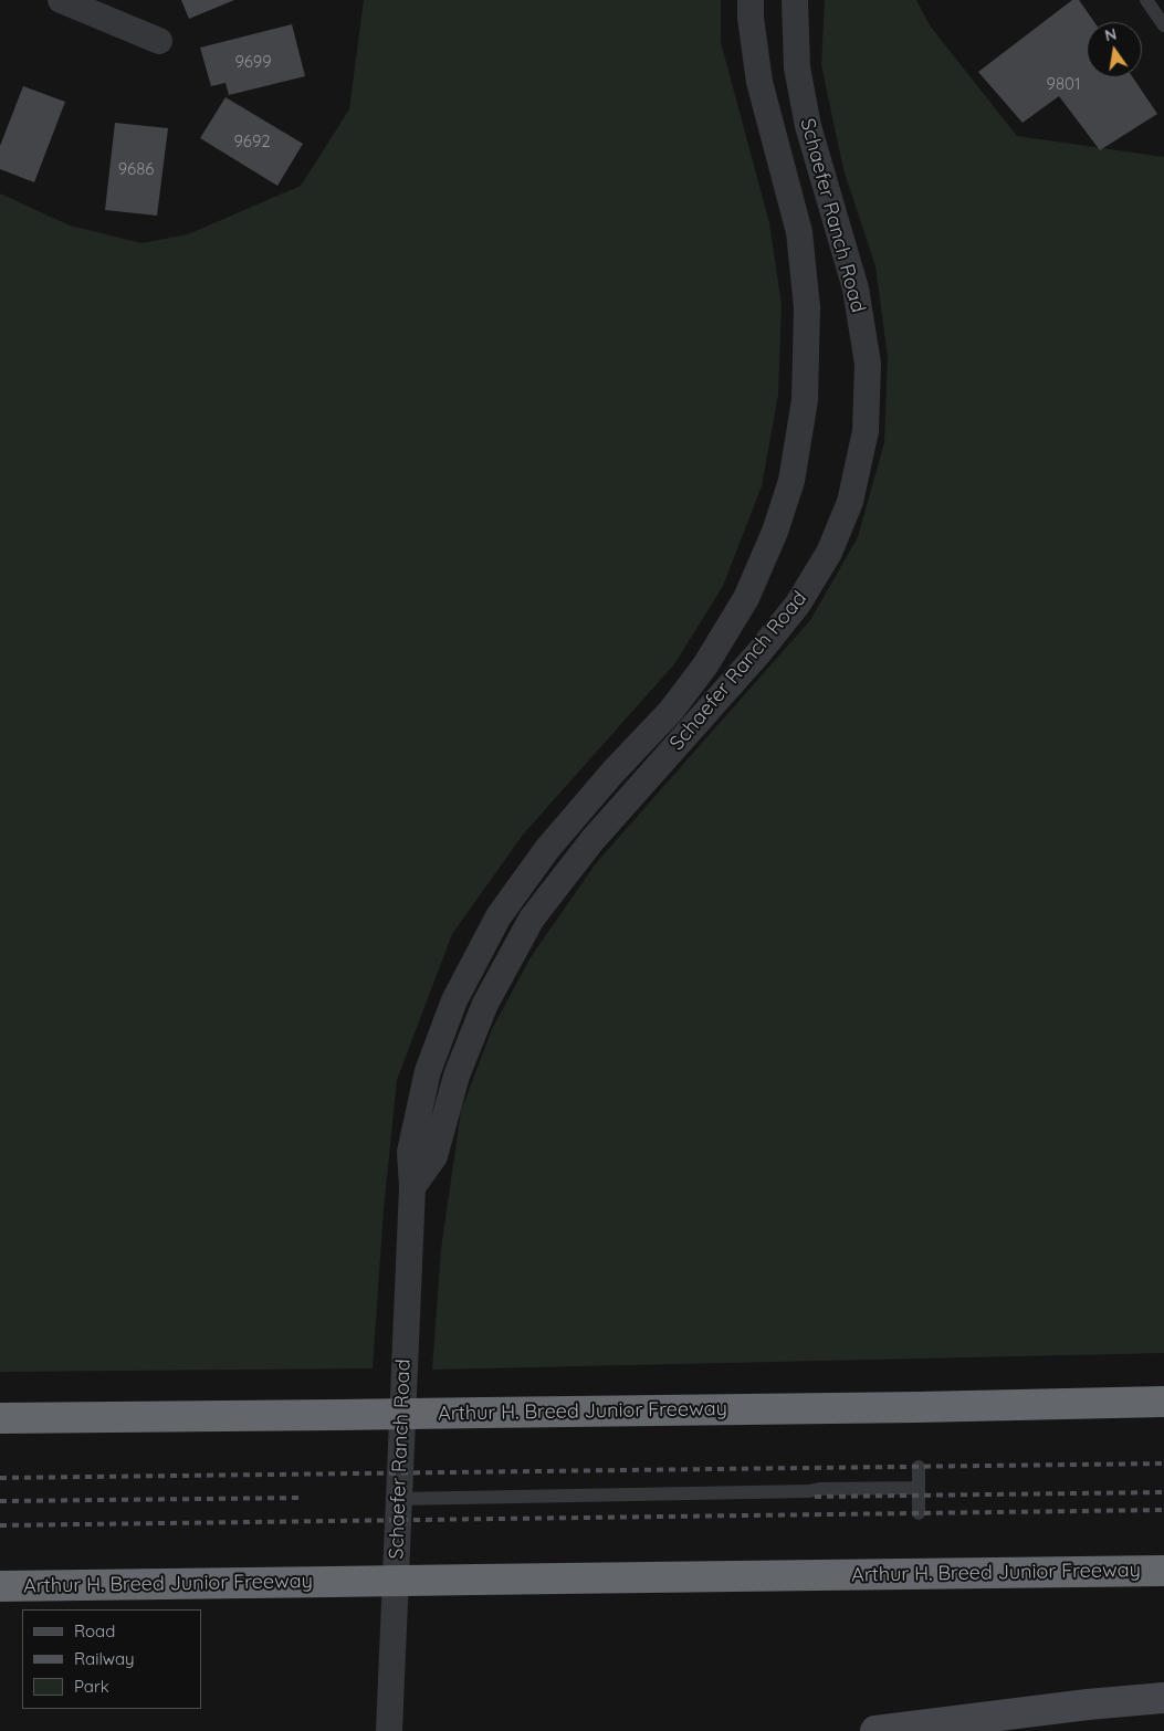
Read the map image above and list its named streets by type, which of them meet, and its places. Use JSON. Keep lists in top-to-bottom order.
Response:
{
  "streets": {
    "highway": ["Arthur H. Breed Junior Freeway"],
    "street": ["Schaefer Ranch Road"]
  },
  "house_numbers": [
    "9699",
    "9801",
    "9692",
    "9686"
  ],
  "legend": ["Road", "Railway", "Park"],
  "north": "top"
}
